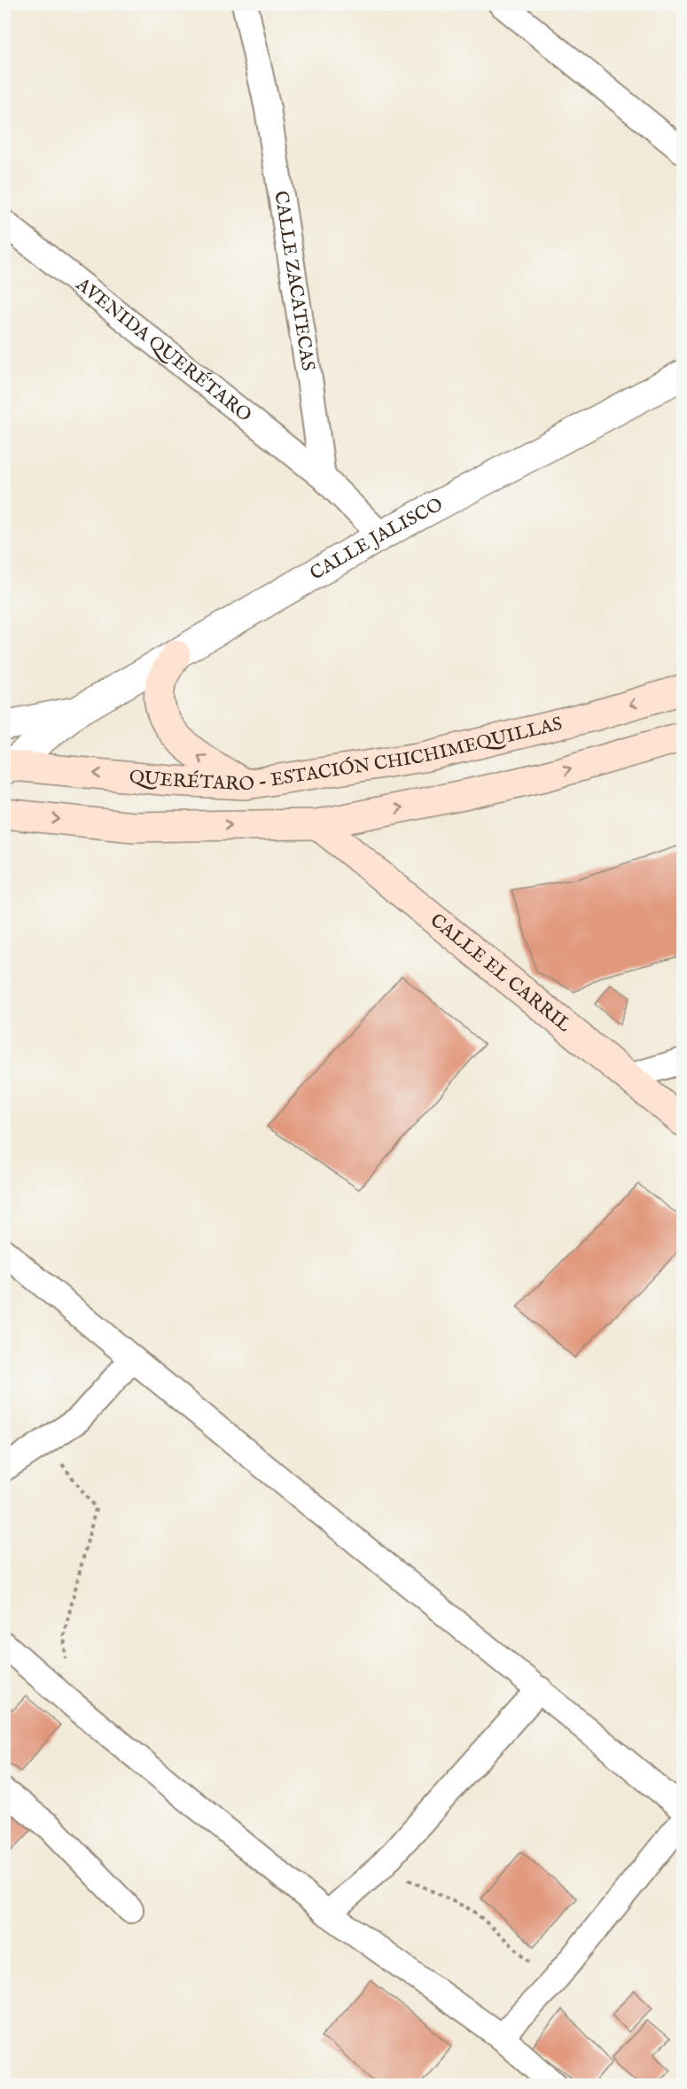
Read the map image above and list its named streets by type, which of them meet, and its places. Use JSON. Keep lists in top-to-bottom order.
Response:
{
  "streets": {
    "main road": ["QUERÉTARO - ESTACIÓN CHICHIMEQUILLAS", "CALLE EL CARRIL"],
    "street": ["CALLE ZACATECAS", "AVENIDA QUERÉTARO", "CALLE JALISCO"]
  },
  "crossings": [
    ["CALLE ZACATECAS", "AVENIDA QUERÉTARO"],
    ["CALLE JALISCO", "QUERÉTARO - ESTACIÓN CHICHIMEQUILLAS"]
  ]
}
